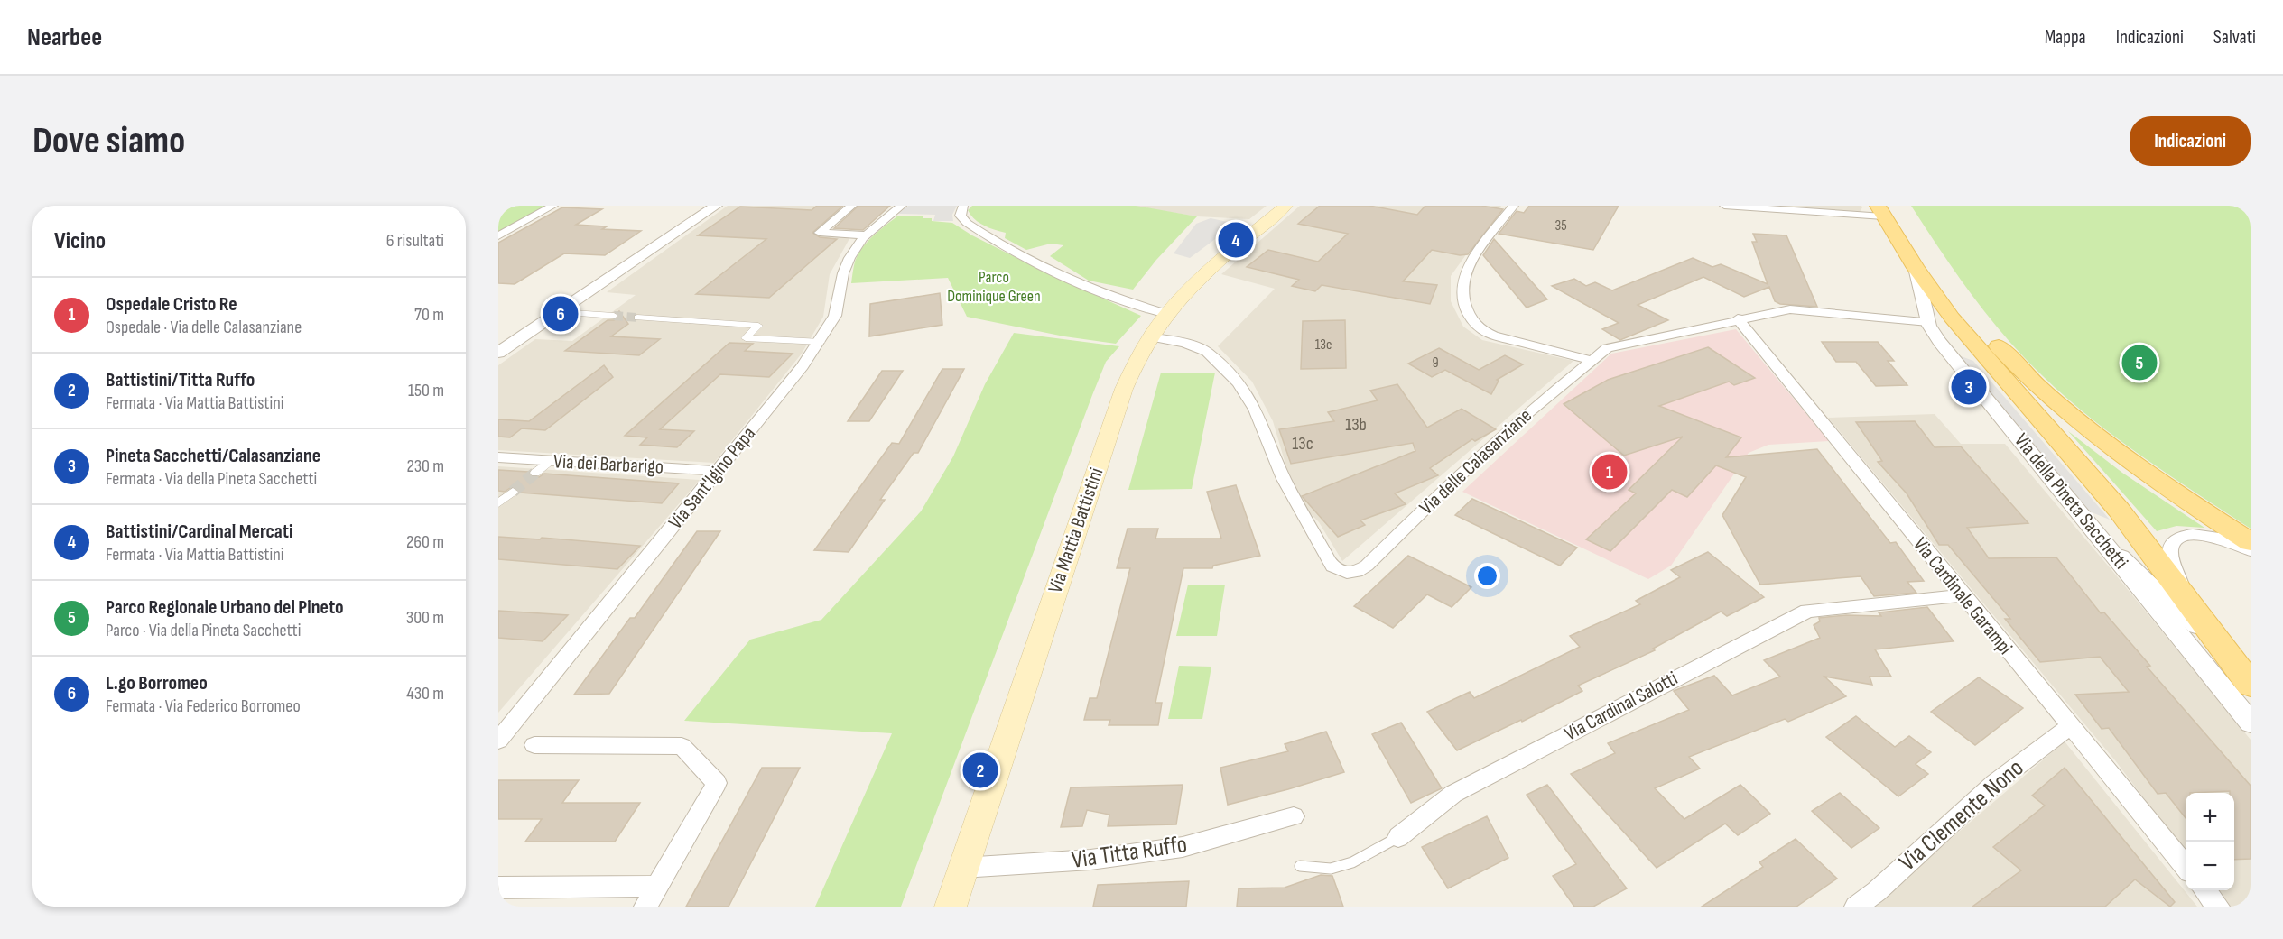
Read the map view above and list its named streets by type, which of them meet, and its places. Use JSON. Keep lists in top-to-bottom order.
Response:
{
  "streets": {
    "main road": ["Via della Pineta Sacchetti", "Via Mattia Battistini"],
    "street": [
      "Via delle Calasanziane",
      "Via dei Barbarigo",
      "Via Sant'Igino Papa",
      "Via Cardinale Garampi",
      "Via Cardinal Salotti",
      "Via Clemente Nono",
      "Via Titta Ruffo"
    ]
  },
  "crossings": [
    ["Via delle Calasanziane", "Via della Pineta Sacchetti"],
    ["Via delle Calasanziane", "Via Mattia Battistini"],
    ["Via delle Calasanziane", "Via Cardinale Garampi"],
    ["Via dei Barbarigo", "Via Sant'Igino Papa"],
    ["Via Mattia Battistini", "Via Titta Ruffo"],
    ["Via Cardinale Garampi", "Via Cardinal Salotti"],
    ["Via Cardinale Garampi", "Via Clemente Nono"]
  ],
  "parks": ["Parco Dominique Green"],
  "house_numbers": [
    "35",
    "13e",
    "9",
    "13b",
    "13c"
  ],
  "page": {
    "header": "Nearbee",
    "nav": ["Mappa", "Indicazioni", "Salvati"],
    "buttons": "Indicazioni",
    "title": "Dove siamo",
    "heading": ["Vicino", "6 risultati"],
    "pins": [
      "4",
      "6",
      "5",
      "3",
      "1",
      "2"
    ],
    "list": [
      {
        "mark": "1",
        "name": "Ospedale Cristo Re",
        "note": "Ospedale · Via delle Calasanziane",
        "value": "70 m"
      },
      {
        "mark": "2",
        "name": "Battistini/Titta Ruffo",
        "note": "Fermata · Via Mattia Battistini",
        "value": "150 m"
      },
      {
        "mark": "3",
        "name": "Pineta Sacchetti/Calasanziane",
        "note": "Fermata · Via della Pineta Sacchetti",
        "value": "230 m"
      },
      {
        "mark": "4",
        "name": "Battistini/Cardinal Mercati",
        "note": "Fermata · Via Mattia Battistini",
        "value": "260 m"
      },
      {
        "mark": "5",
        "name": "Parco Regionale Urbano del Pineto",
        "note": "Parco · Via della Pineta Sacchetti",
        "value": "300 m"
      },
      {
        "mark": "6",
        "name": "L.go Borromeo",
        "note": "Fermata · Via Federico Borromeo",
        "value": "430 m"
      }
    ],
    "map_buttons": ["+", "−"]
  }
}
